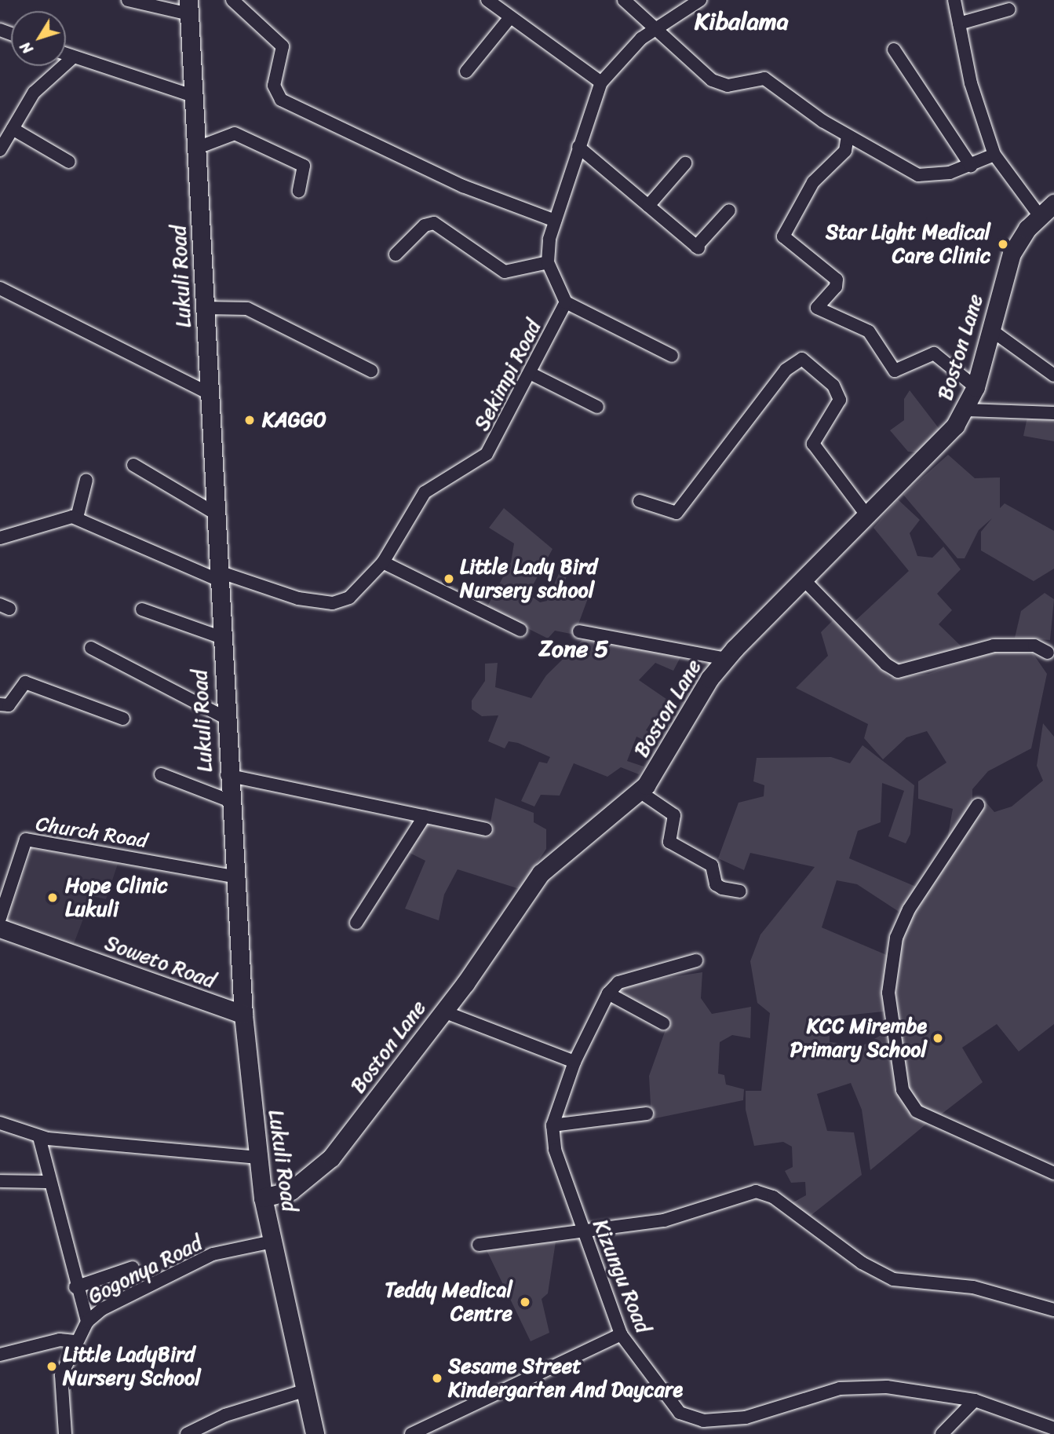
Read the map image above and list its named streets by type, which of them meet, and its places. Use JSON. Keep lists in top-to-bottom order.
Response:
{
  "streets": {
    "street": [
      "Lukuli Road",
      "Boston Lane",
      "Sekimpi Road",
      "Church Road",
      "Soweto Road",
      "Gogonya Road",
      "Kizungu Road"
    ]
  },
  "crossings": [
    ["Lukuli Road", "Boston Lane"],
    ["Lukuli Road", "Sekimpi Road"],
    ["Lukuli Road", "Church Road"],
    ["Lukuli Road", "Soweto Road"],
    ["Lukuli Road", "Gogonya Road"]
  ],
  "districts": ["Kibalama", "Zone 5"],
  "places": [
    "Star Light Medical Care Clinic",
    "KAGGO",
    "Little Lady Bird Nursery school",
    "Hope Clinic Lukuli",
    "KCC Mirembe Primary School",
    "Teddy Medical Centre",
    "Little LadyBird Nursery School",
    "Sesame Street Kindergarten And Daycare"
  ],
  "north": "bottom left"
}
